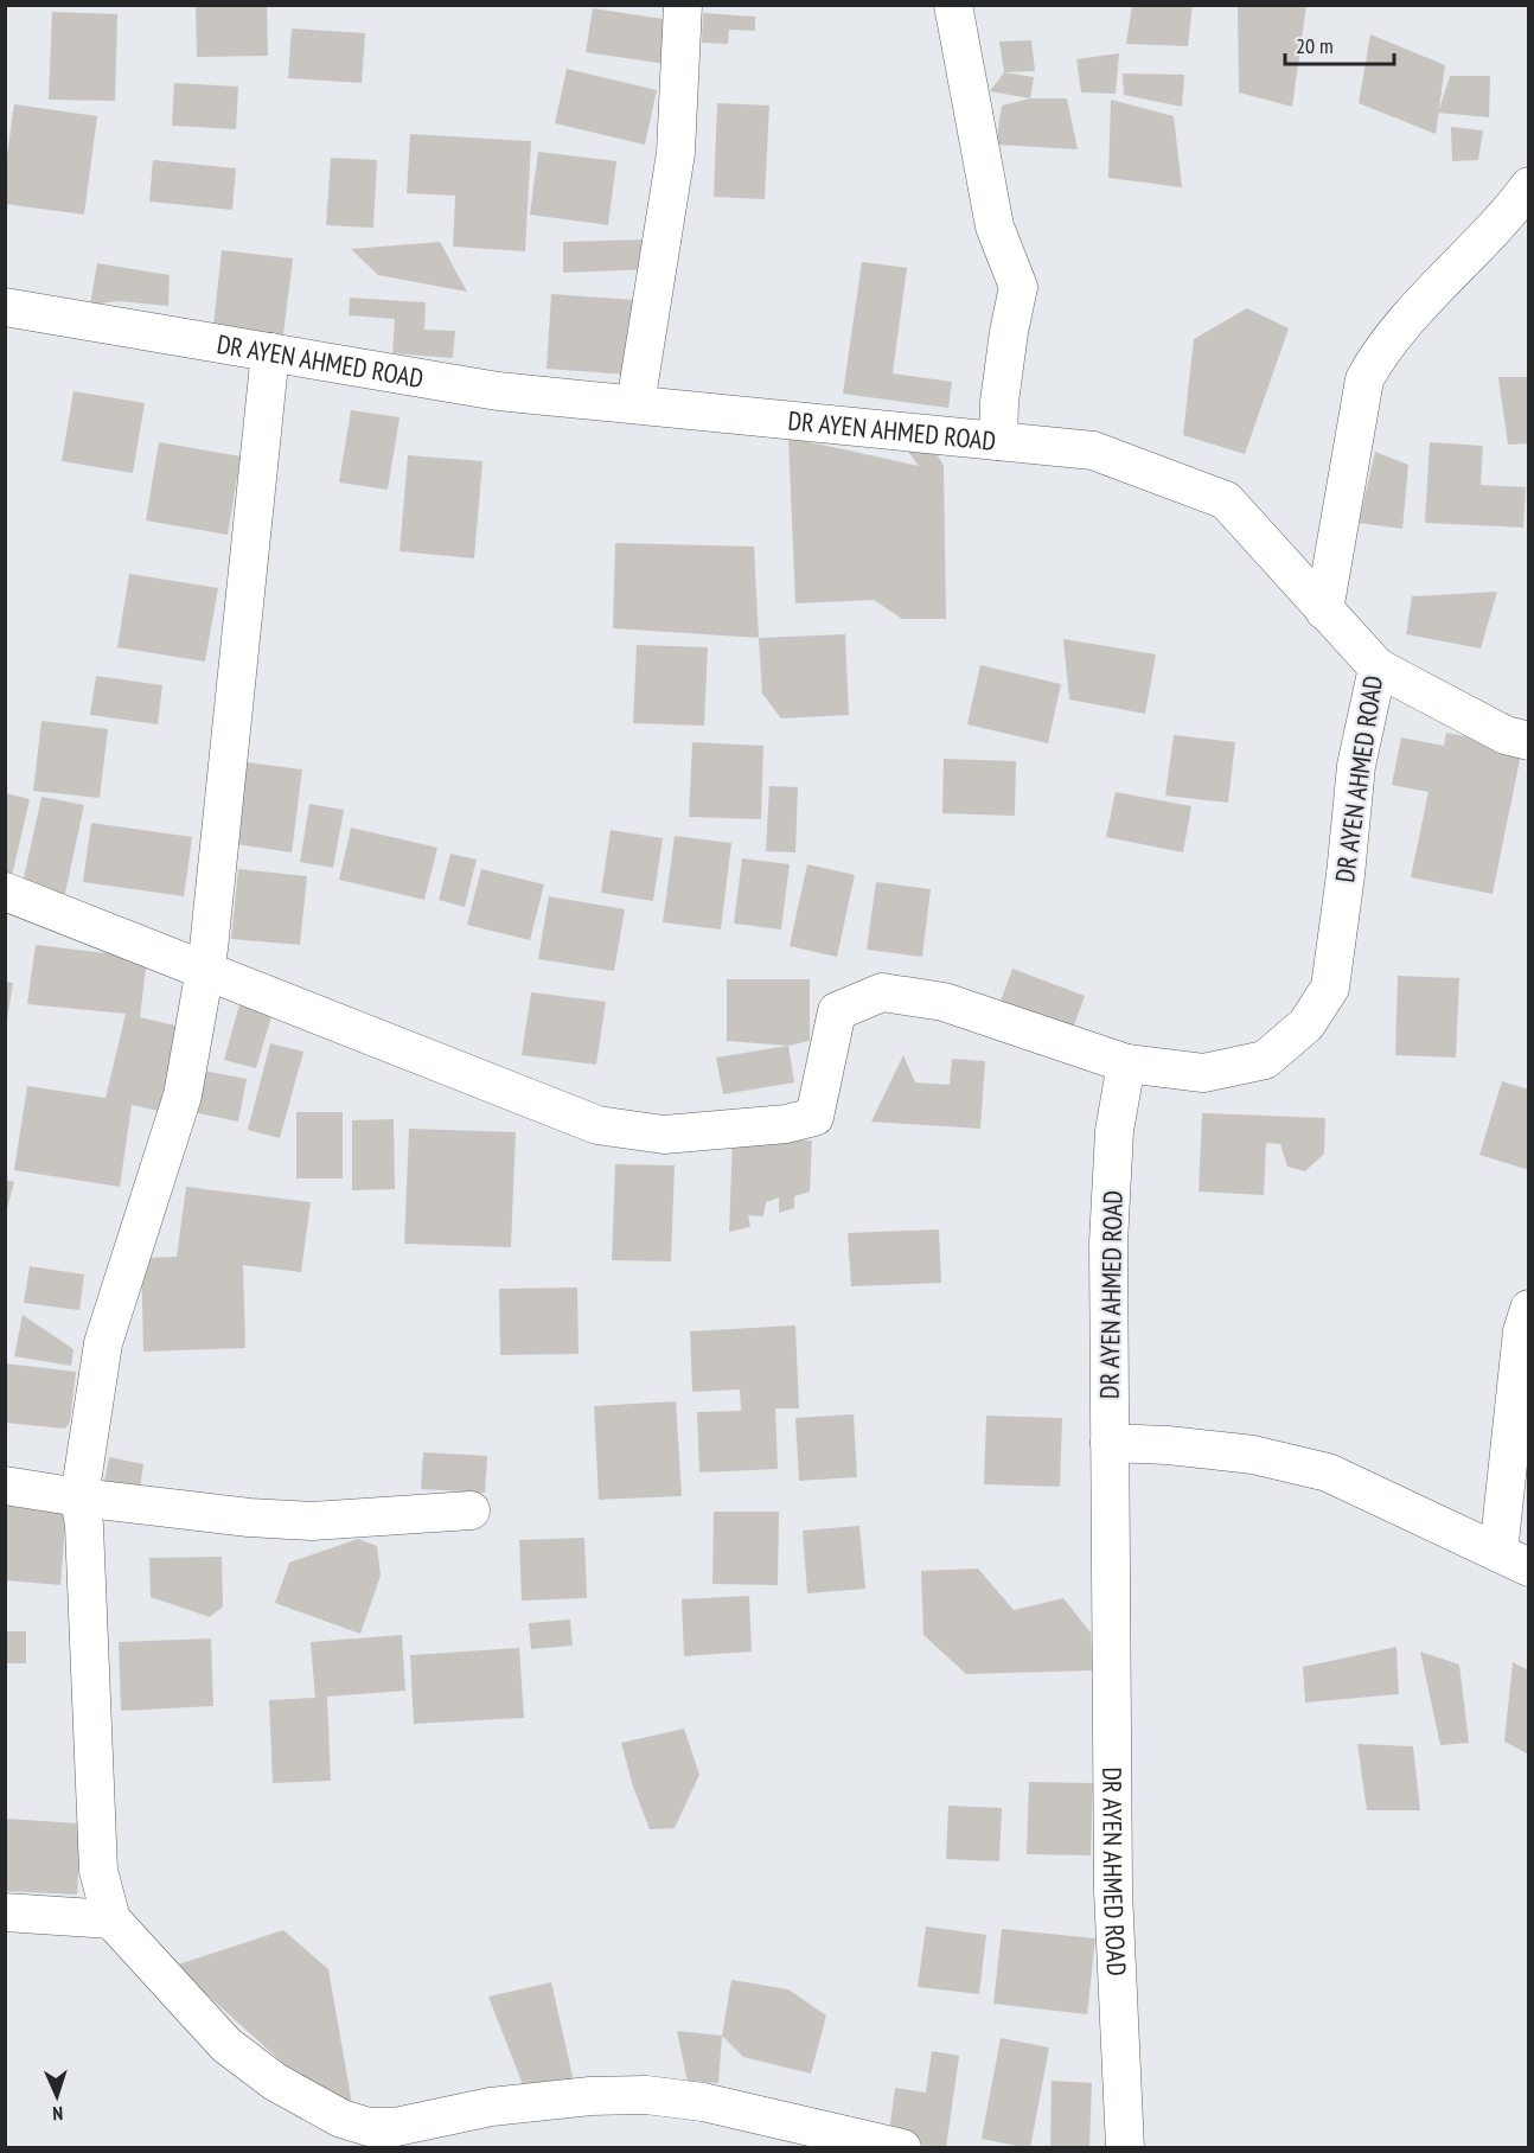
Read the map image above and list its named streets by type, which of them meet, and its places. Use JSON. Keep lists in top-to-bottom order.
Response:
{
  "streets": {
    "street": ["DR AYEN AHMED ROAD"]
  },
  "scale_bar": "20 m",
  "north": "bottom"
}
